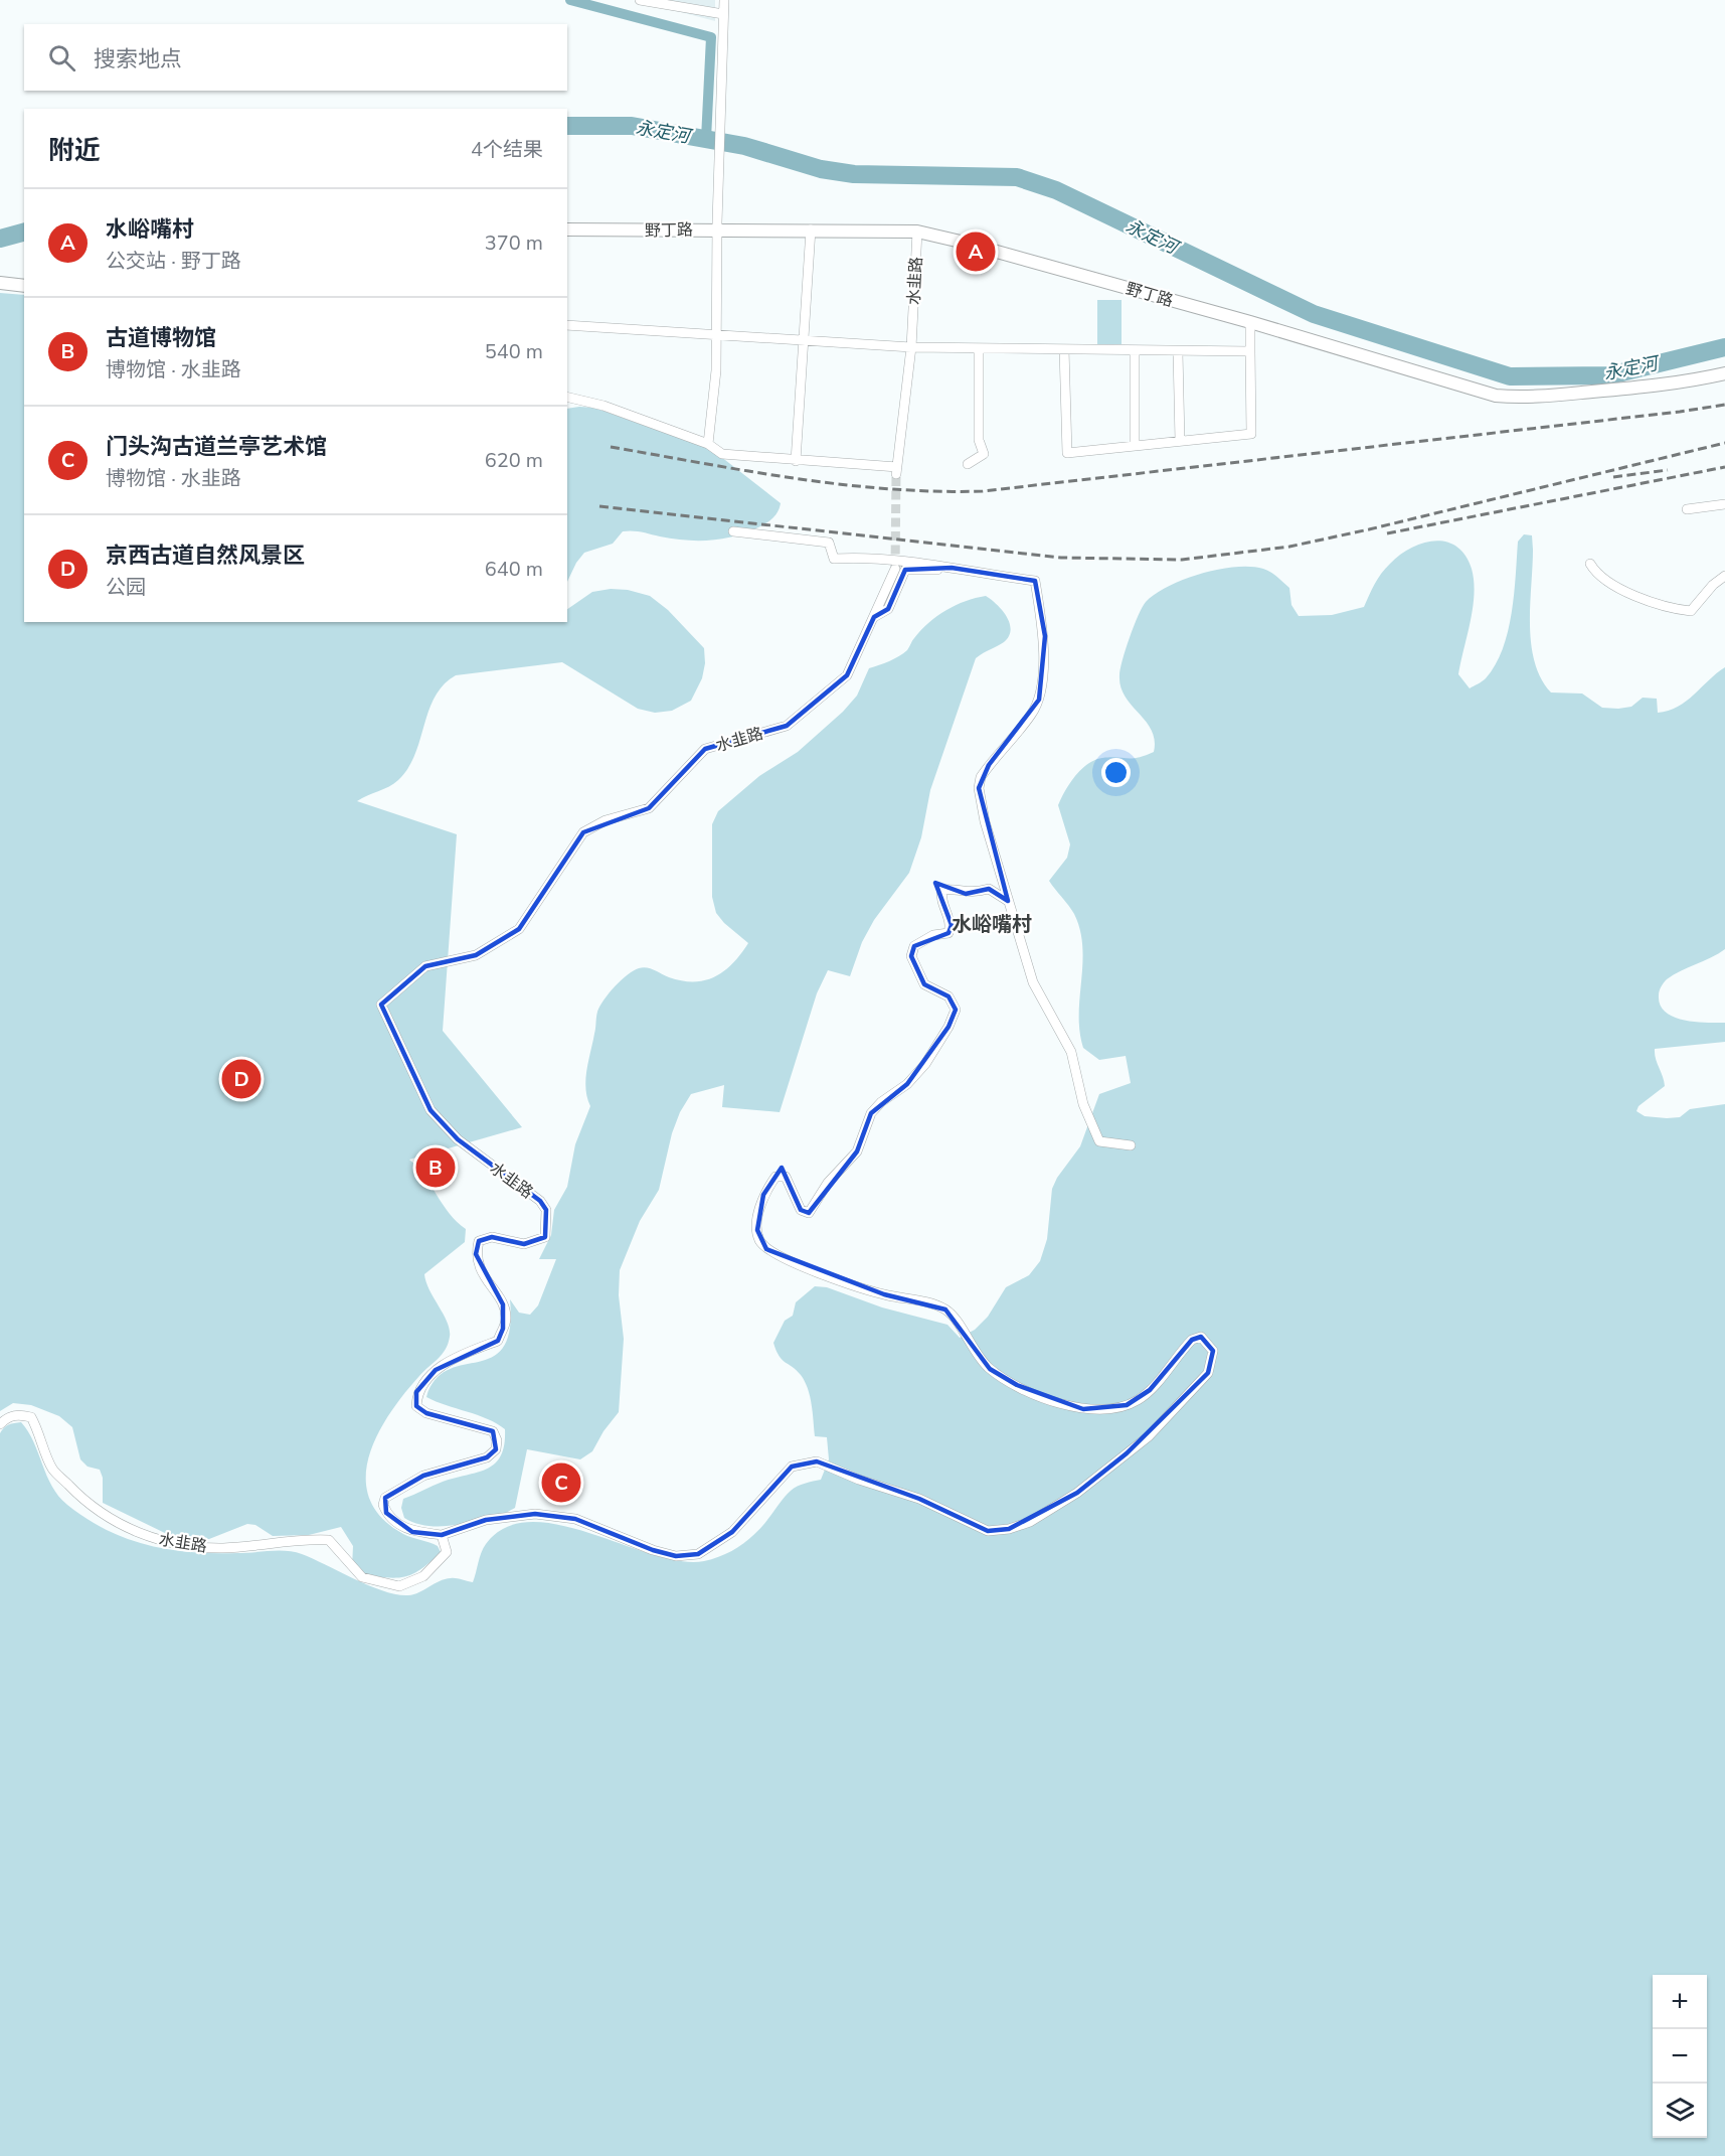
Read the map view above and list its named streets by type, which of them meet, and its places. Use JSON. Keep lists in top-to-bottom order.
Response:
{
  "streets": {
    "main road": ["野丁路"],
    "street": ["水韭路"]
  },
  "crossings": [
    ["野丁路", "水韭路"]
  ],
  "districts": ["水峪嘴村"],
  "water": ["永定河"],
  "page": {
    "search": "搜索地点",
    "heading": ["附近", "4个结果"],
    "list": [
      {
        "mark": "A",
        "name": "水峪嘴村",
        "note": "公交站 · 野丁路",
        "value": "370 m"
      },
      {
        "mark": "B",
        "name": "古道博物馆",
        "note": "博物馆 · 水韭路",
        "value": "540 m"
      },
      {
        "mark": "C",
        "name": "门头沟古道兰亭艺术馆",
        "note": "博物馆 · 水韭路",
        "value": "620 m"
      },
      {
        "mark": "D",
        "name": "京西古道自然风景区",
        "note": "公园",
        "value": "640 m"
      }
    ],
    "pins": [
      "A",
      "D",
      "B",
      "C"
    ],
    "map_buttons": ["+", "−"]
  }
}
